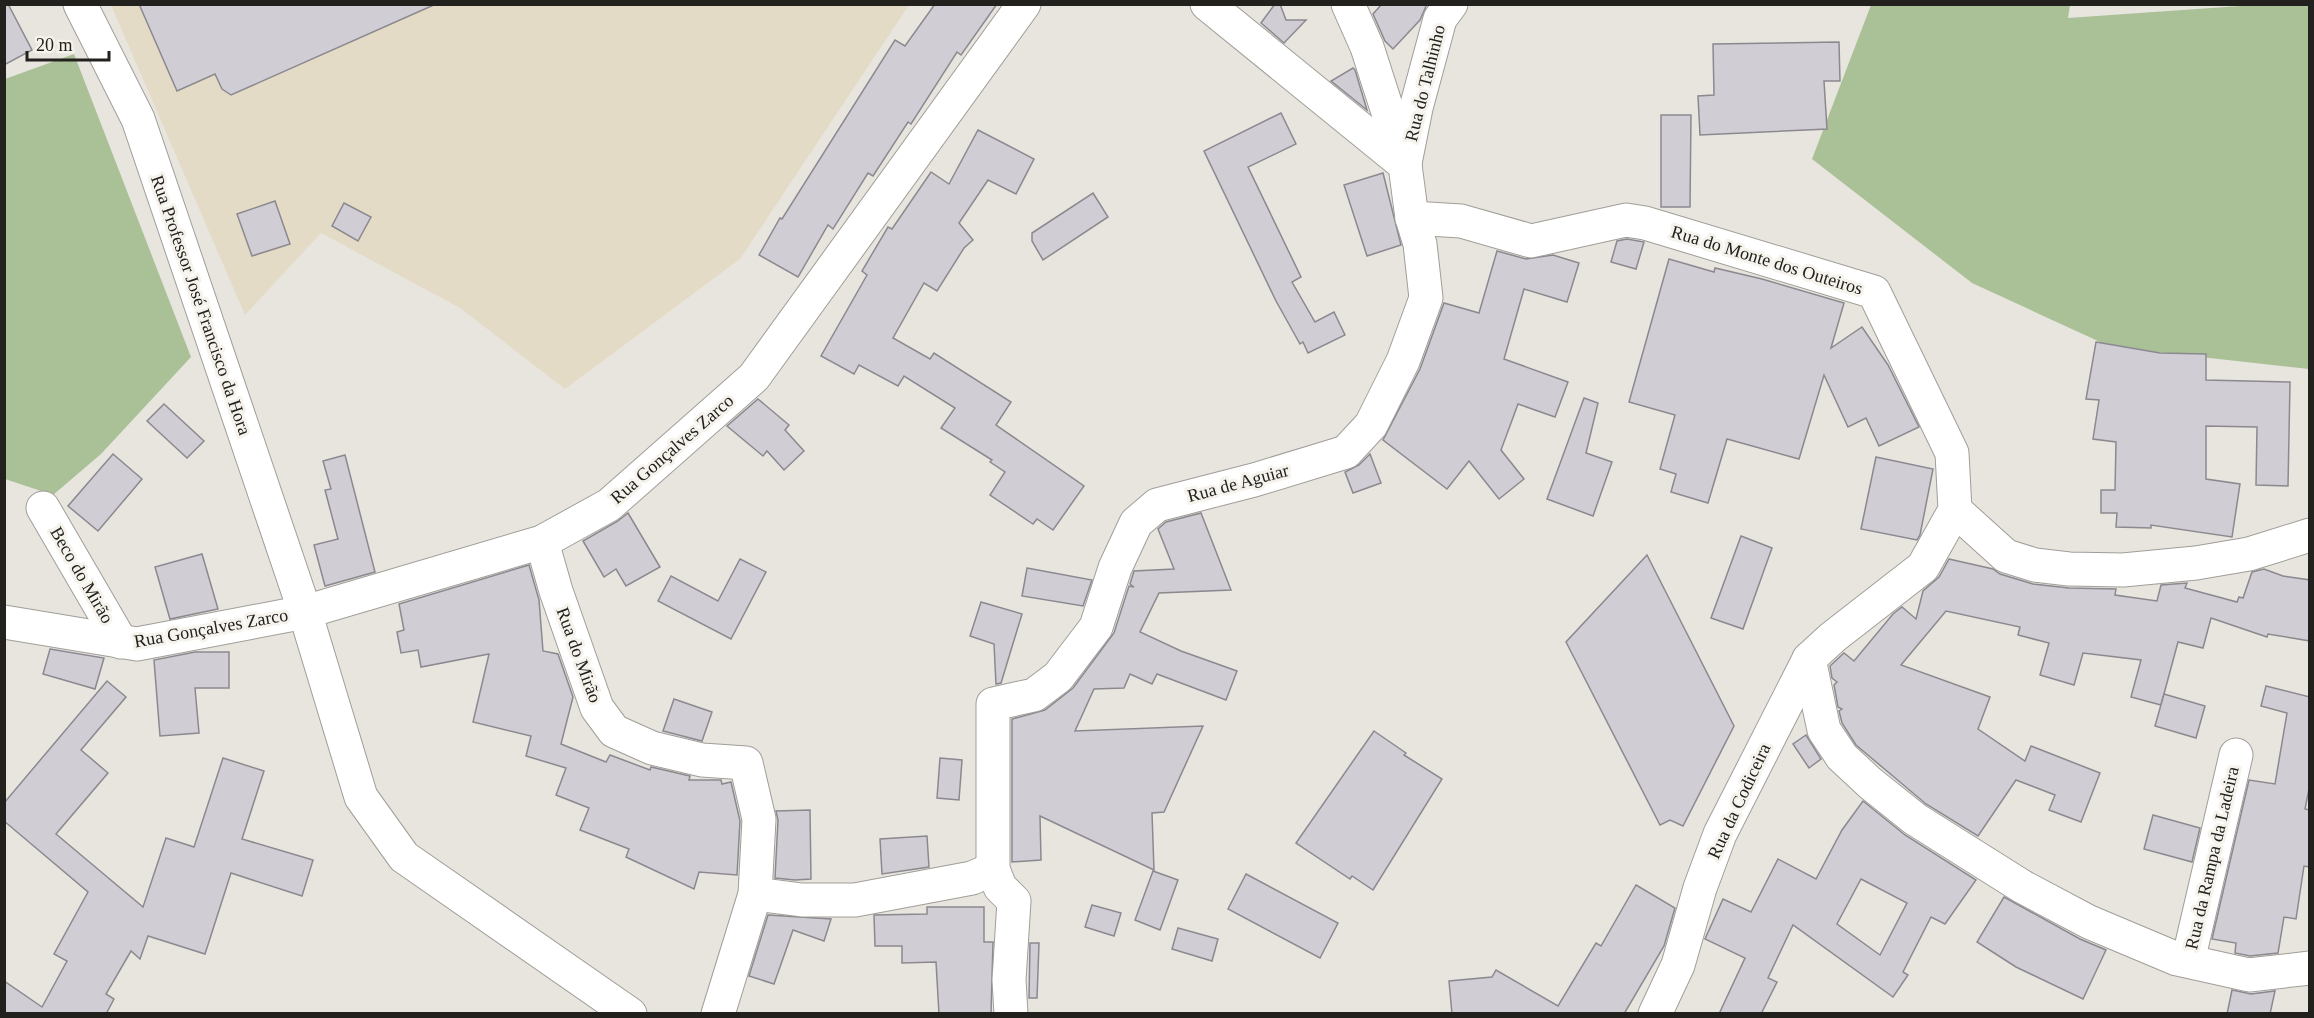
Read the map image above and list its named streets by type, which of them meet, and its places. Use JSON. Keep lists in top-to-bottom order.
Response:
{
  "streets": {
    "street": [
      "Rua do Talhinho",
      "Rua do Monte dos Outeiros",
      "Rua Professor José Francisco da Hora",
      "Rua Gonçalves Zarco",
      "Rua de Aguiar",
      "Beco do Mirão",
      "Rua do Mirão",
      "Rua da Codiceira",
      "Rua da Rampa da Ladeira"
    ]
  },
  "crossings": [
    ["Rua do Talhinho", "Rua de Aguiar"],
    ["Rua do Monte dos Outeiros", "Rua de Aguiar"],
    ["Rua Professor José Francisco da Hora", "Rua Gonçalves Zarco"],
    ["Rua Gonçalves Zarco", "Beco do Mirão"],
    ["Rua Gonçalves Zarco", "Rua do Mirão"]
  ],
  "scale_bar": "20 m"
}
